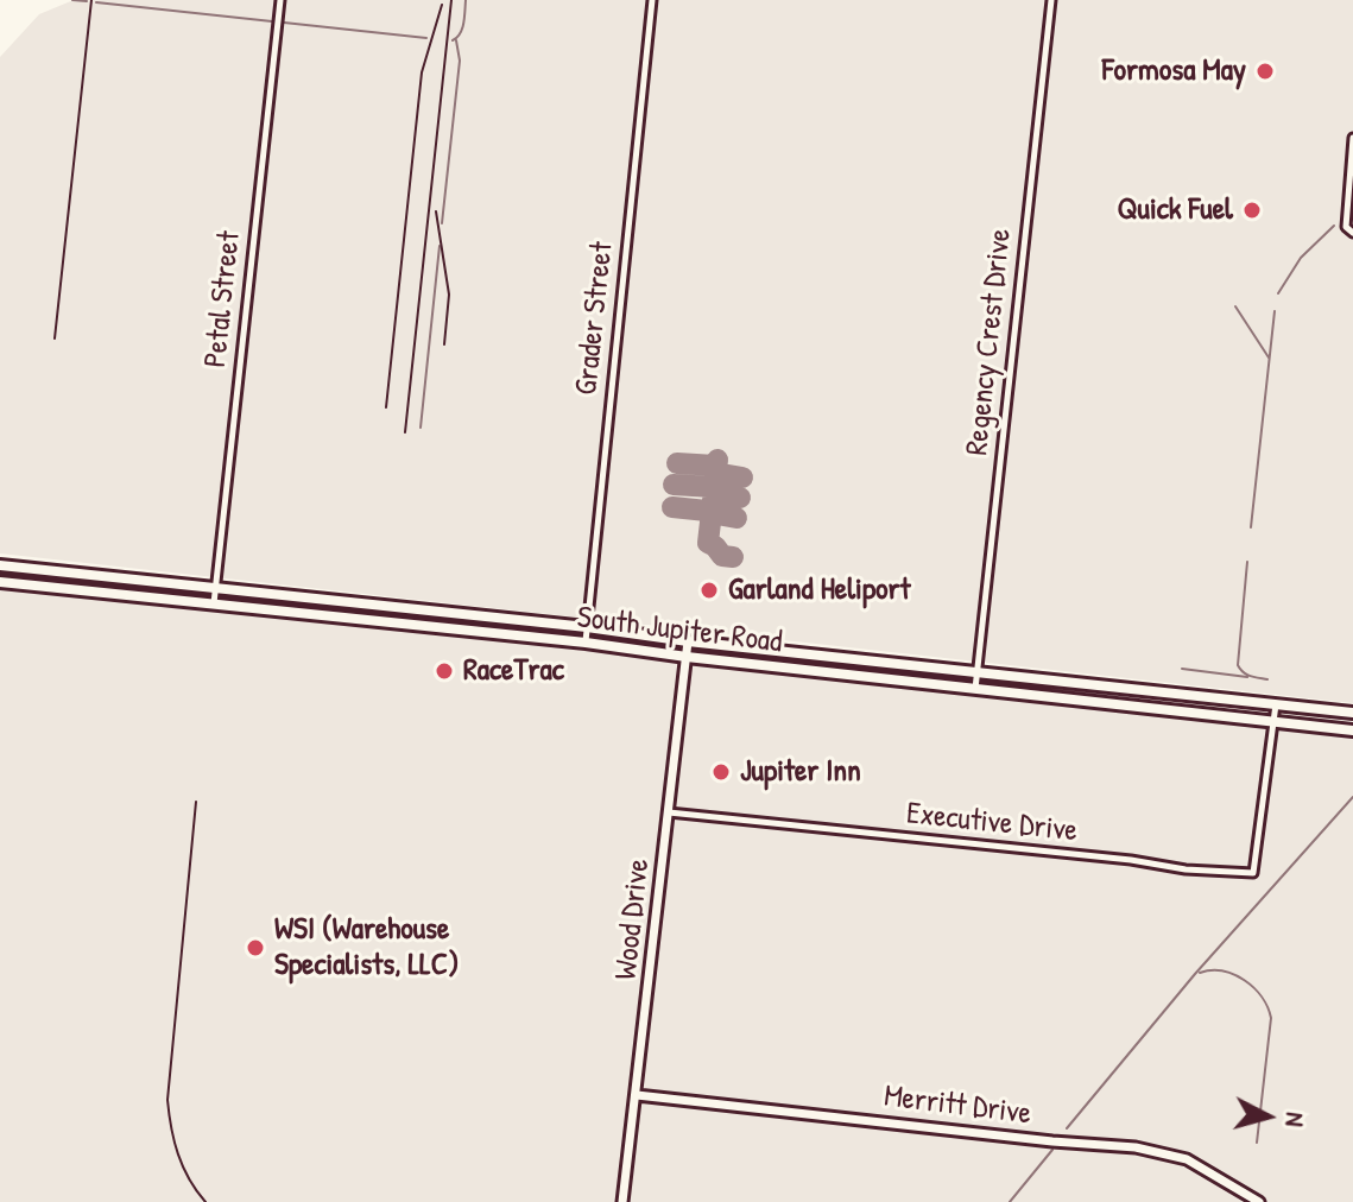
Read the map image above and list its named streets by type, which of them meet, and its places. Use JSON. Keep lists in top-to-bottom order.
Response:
{
  "streets": {
    "main road": ["South Jupiter Road"],
    "street": [
      "Petal Street",
      "Grader Street",
      "Regency Crest Drive",
      "Executive Drive",
      "Wood Drive",
      "Merritt Drive"
    ]
  },
  "crossings": [
    ["Petal Street", "South Jupiter Road"],
    ["Grader Street", "South Jupiter Road"],
    ["Regency Crest Drive", "South Jupiter Road"],
    ["South Jupiter Road", "Executive Drive"],
    ["South Jupiter Road", "Wood Drive"],
    ["Executive Drive", "Wood Drive"],
    ["Wood Drive", "Merritt Drive"]
  ],
  "places": [
    "Formosa May",
    "Quick Fuel",
    "Garland Heliport",
    "RaceTrac",
    "Jupiter Inn",
    "WSI (Warehouse Specialists, LLC)"
  ],
  "north": "right"
}
